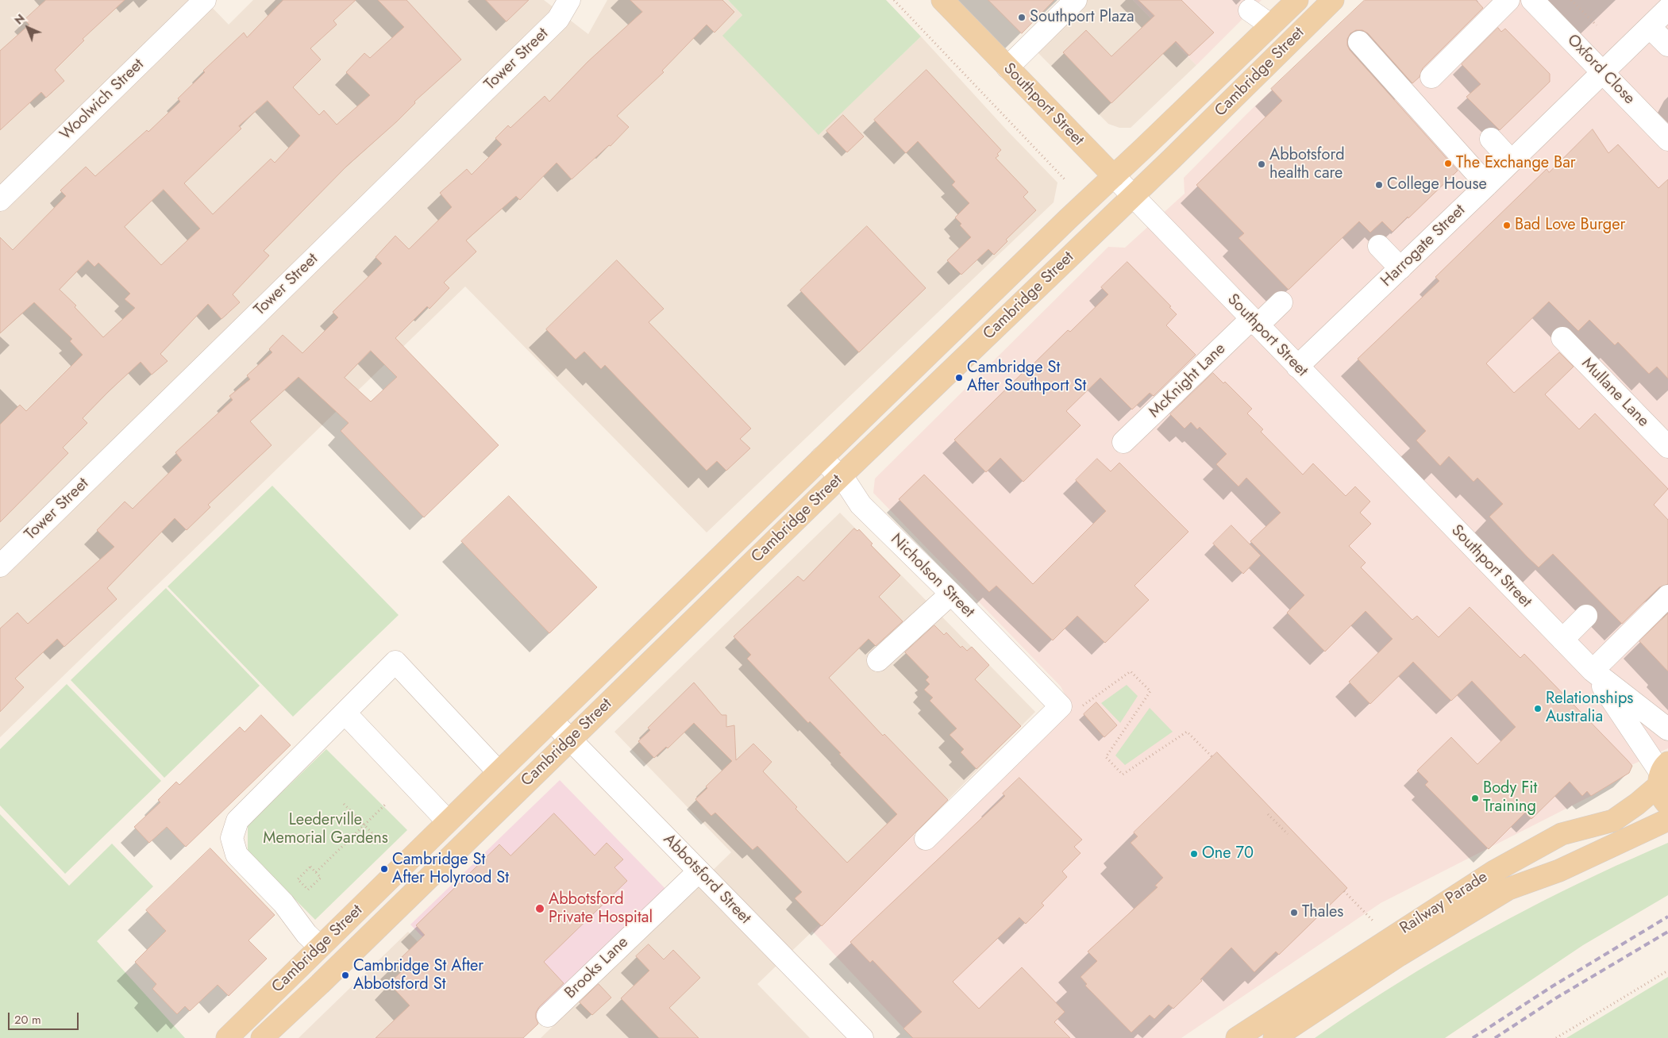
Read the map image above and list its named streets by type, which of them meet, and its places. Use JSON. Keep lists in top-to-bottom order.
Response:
{
  "streets": {
    "main road": ["Cambridge Street", "Southport Street", "Railway Parade"],
    "street": [
      "Tower Street",
      "Oxford Close",
      "Woolwich Street",
      "Harrogate Street",
      "McKnight Lane",
      "Mullane Lane",
      "Nicholson Street",
      "Abbotsford Street",
      "Brooks Lane"
    ]
  },
  "crossings": [
    ["Oxford Close", "Harrogate Street"],
    ["Cambridge Street", "Southport Street"],
    ["Cambridge Street", "Nicholson Street"],
    ["Cambridge Street", "Abbotsford Street"],
    ["Southport Street", "Harrogate Street"],
    ["Southport Street", "McKnight Lane"],
    ["Southport Street", "Railway Parade"],
    ["Abbotsford Street", "Brooks Lane"]
  ],
  "parks": ["Leederville Memorial Gardens"],
  "places": [
    "Southport Plaza",
    "The Exchange Bar",
    "Abbotsford health care",
    "College House",
    "Bad Love Burger",
    "Cambridge St After Southport St",
    "Relationships Australia",
    "Body Fit Training",
    "One 70",
    "Cambridge St After Holyrood St",
    "Abbotsford Private Hospital",
    "Thales",
    "Cambridge St After Abbotsford St"
  ],
  "scale_bar": "20 m",
  "north": "top left"
}
